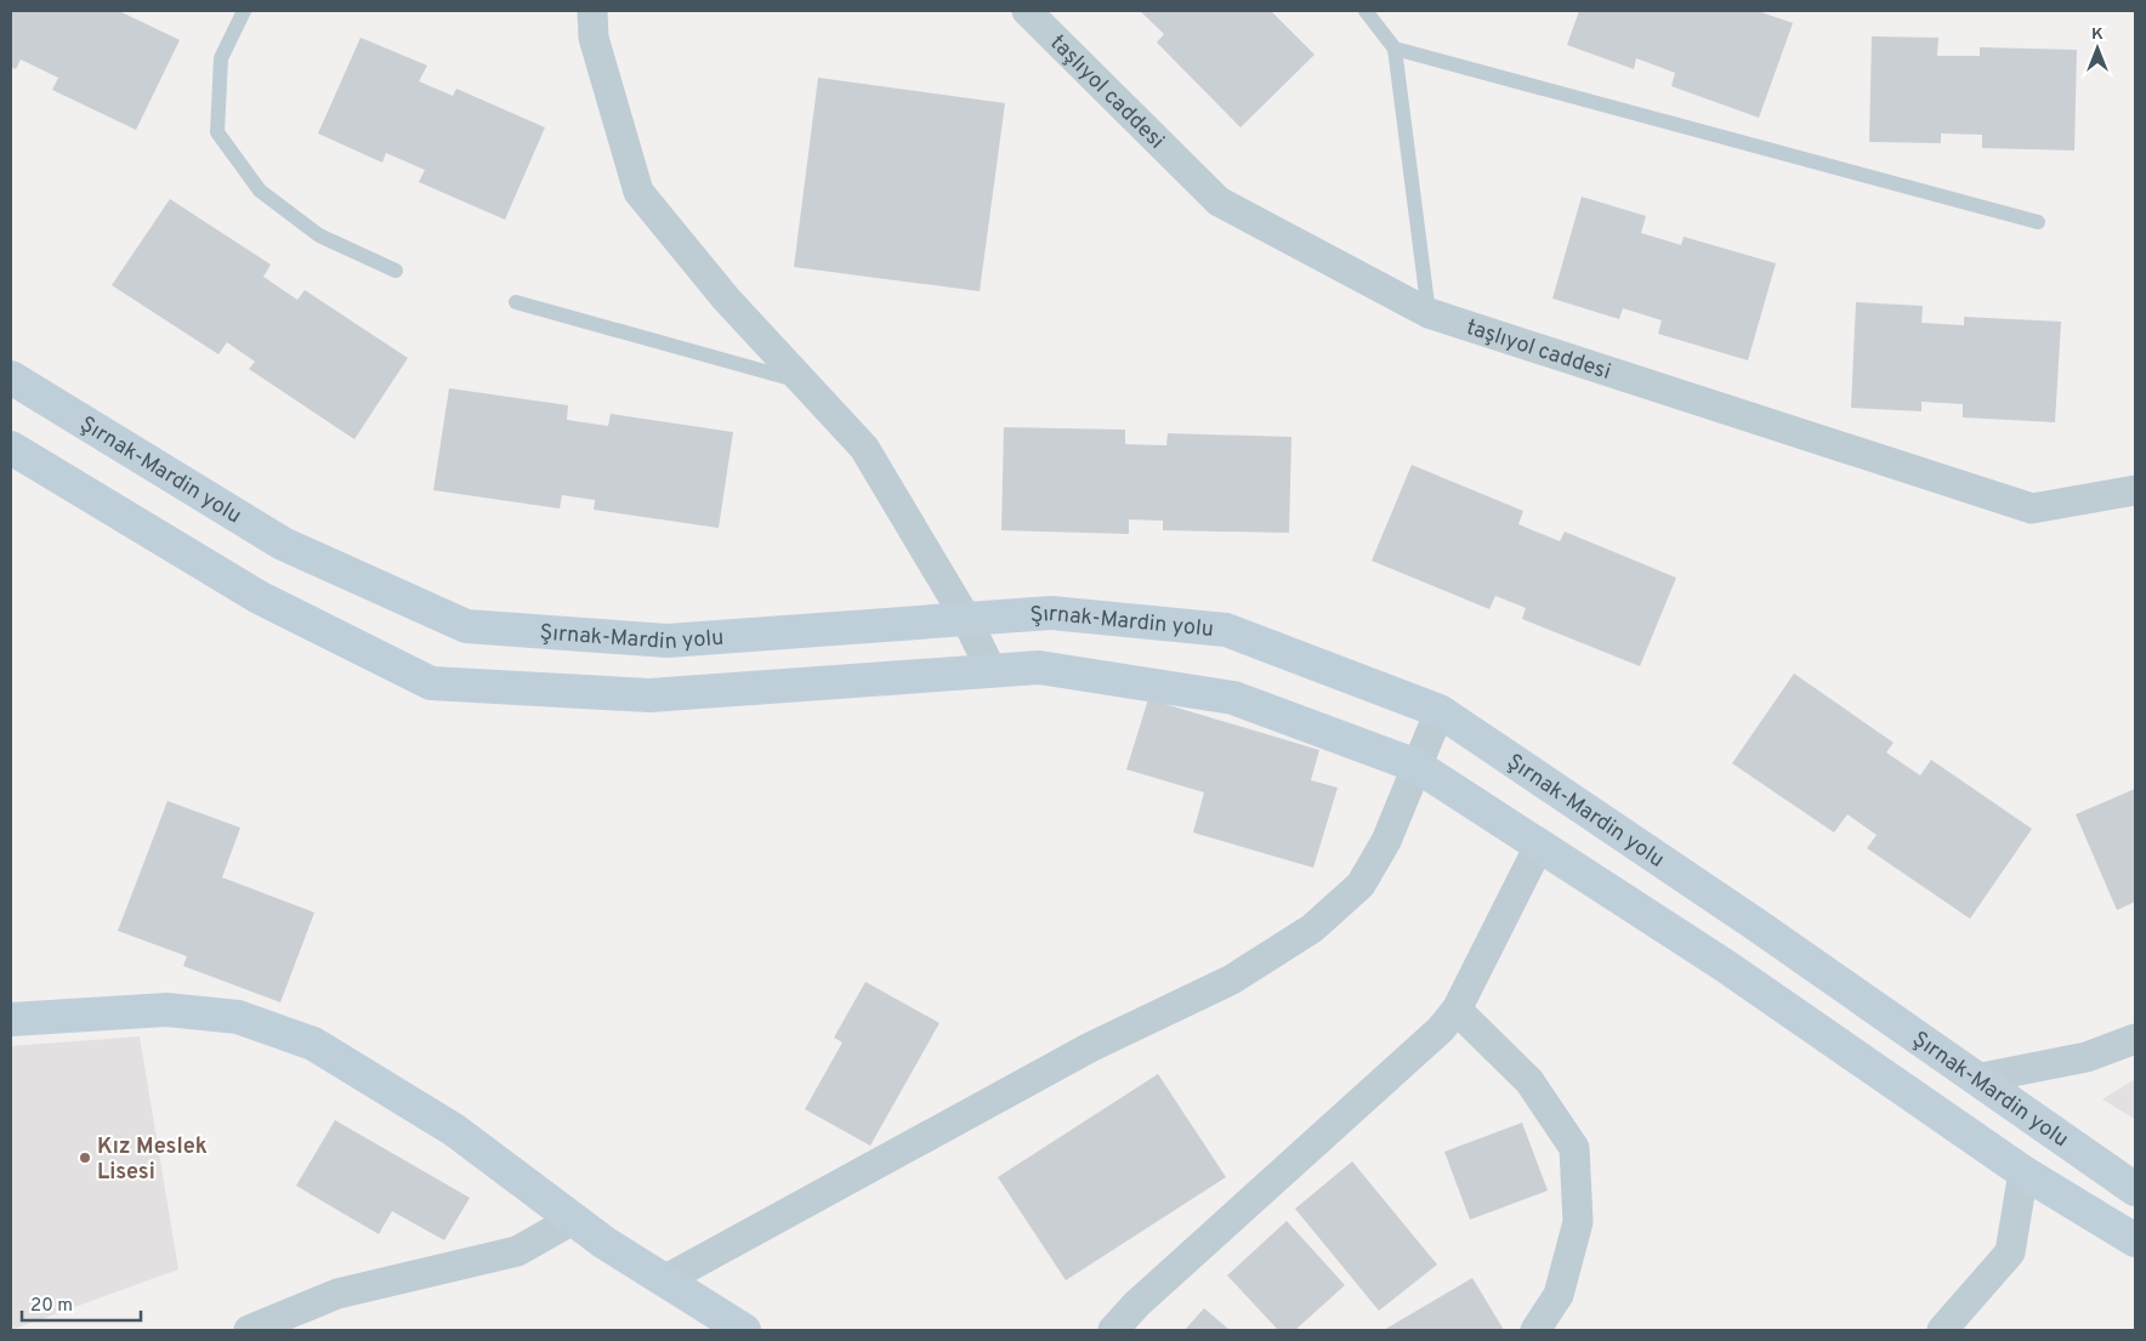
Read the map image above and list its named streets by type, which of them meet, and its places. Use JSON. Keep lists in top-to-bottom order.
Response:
{
  "streets": {
    "street": ["taşlıyol caddesi", "Şırnak-Mardin yolu"]
  },
  "places": ["Kız Meslek Lisesi"],
  "scale_bar": "20 m",
  "north": "top"
}
